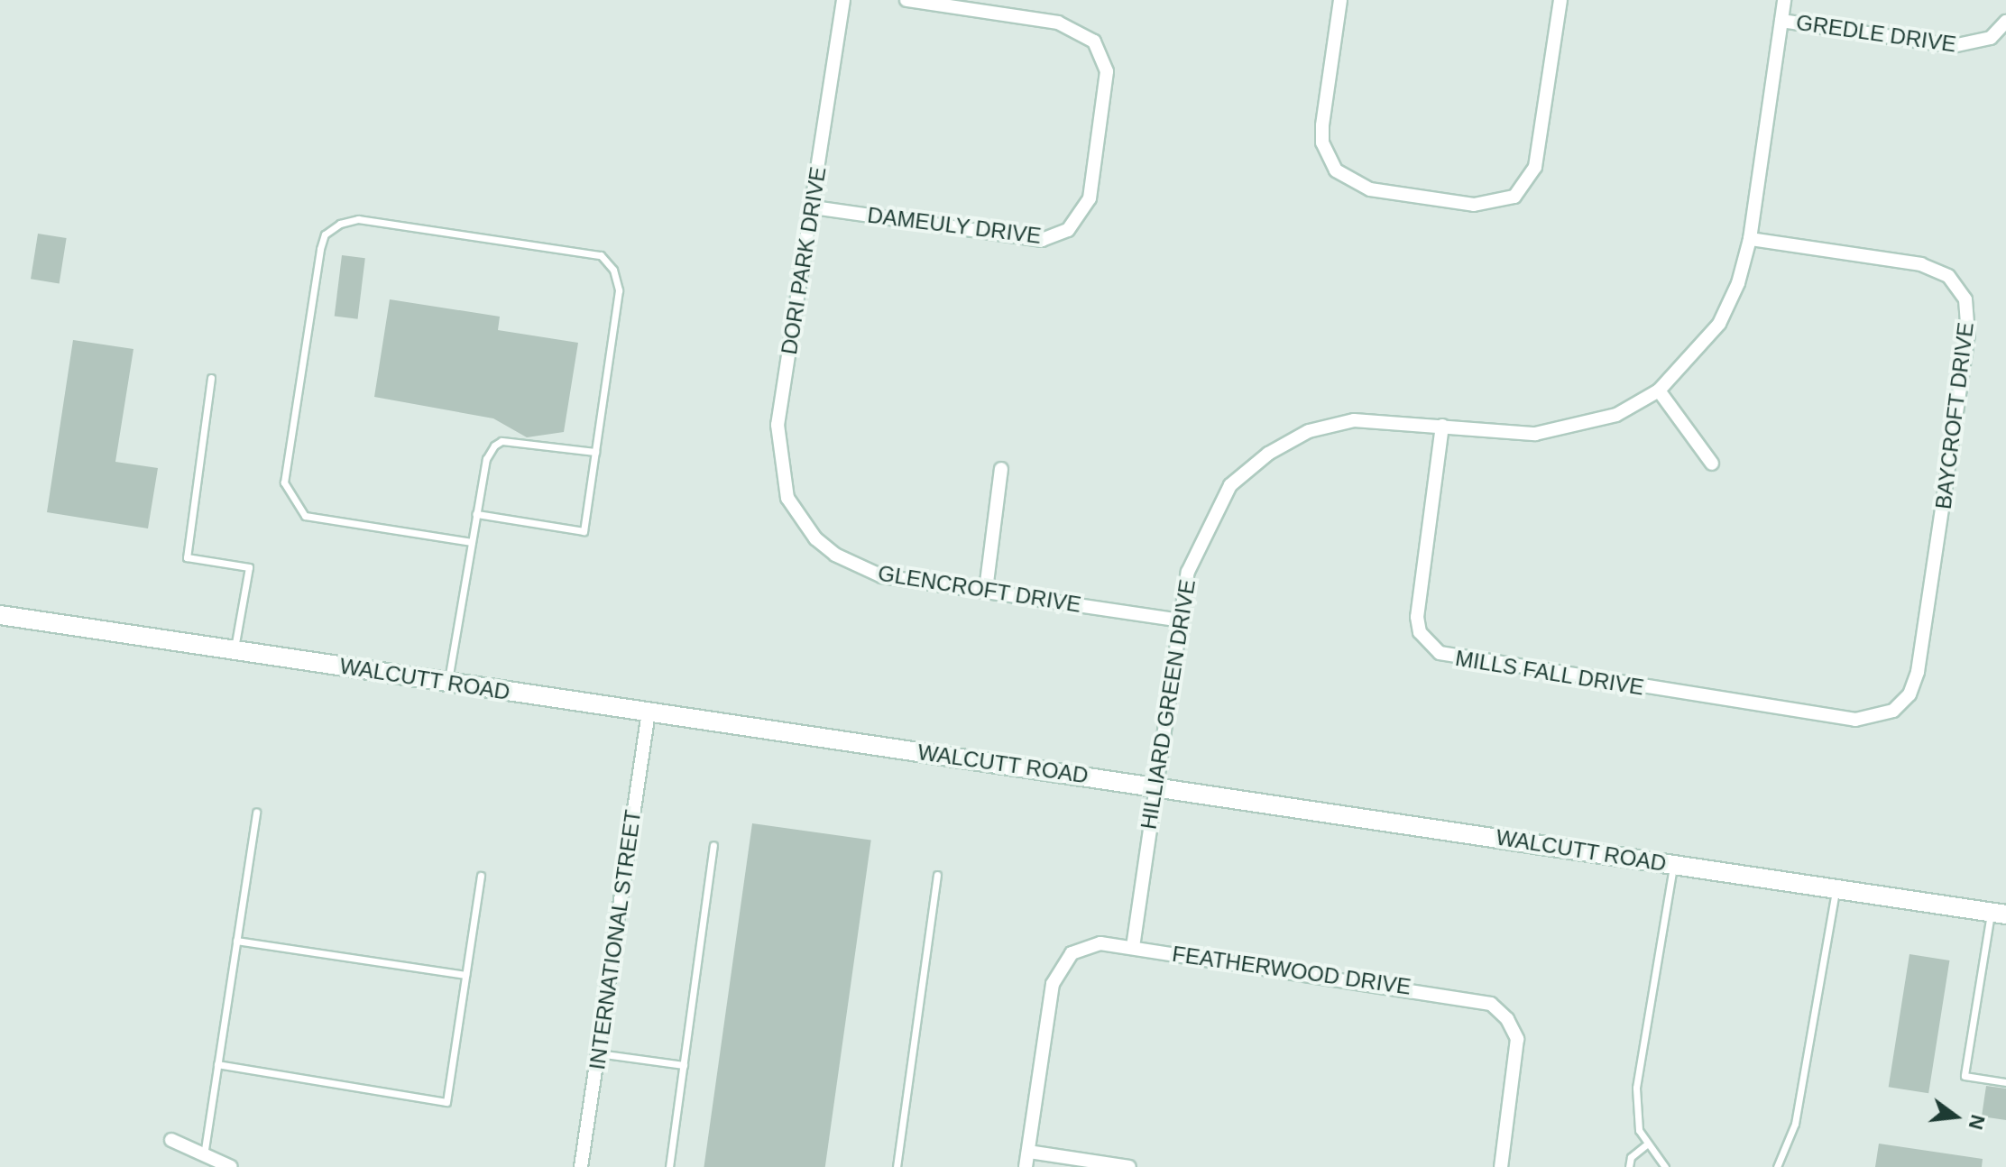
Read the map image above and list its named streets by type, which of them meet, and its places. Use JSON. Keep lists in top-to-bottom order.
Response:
{
  "streets": {
    "street": [
      "GREDLE DRIVE",
      "DAMEULY DRIVE",
      "DORI PARK DRIVE",
      "BAYCROFT DRIVE",
      "GLENCROFT DRIVE",
      "MILLS FALL DRIVE",
      "WALCUTT ROAD",
      "HILLIARD GREEN DRIVE",
      "INTERNATIONAL STREET",
      "FEATHERWOOD DRIVE"
    ]
  },
  "crossings": [
    ["GREDLE DRIVE", "HILLIARD GREEN DRIVE"],
    ["DAMEULY DRIVE", "DORI PARK DRIVE"],
    ["DORI PARK DRIVE", "GLENCROFT DRIVE"],
    ["BAYCROFT DRIVE", "MILLS FALL DRIVE"],
    ["BAYCROFT DRIVE", "HILLIARD GREEN DRIVE"],
    ["GLENCROFT DRIVE", "HILLIARD GREEN DRIVE"],
    ["MILLS FALL DRIVE", "HILLIARD GREEN DRIVE"],
    ["WALCUTT ROAD", "HILLIARD GREEN DRIVE"],
    ["WALCUTT ROAD", "INTERNATIONAL STREET"],
    ["HILLIARD GREEN DRIVE", "FEATHERWOOD DRIVE"]
  ],
  "north": "right"
}
